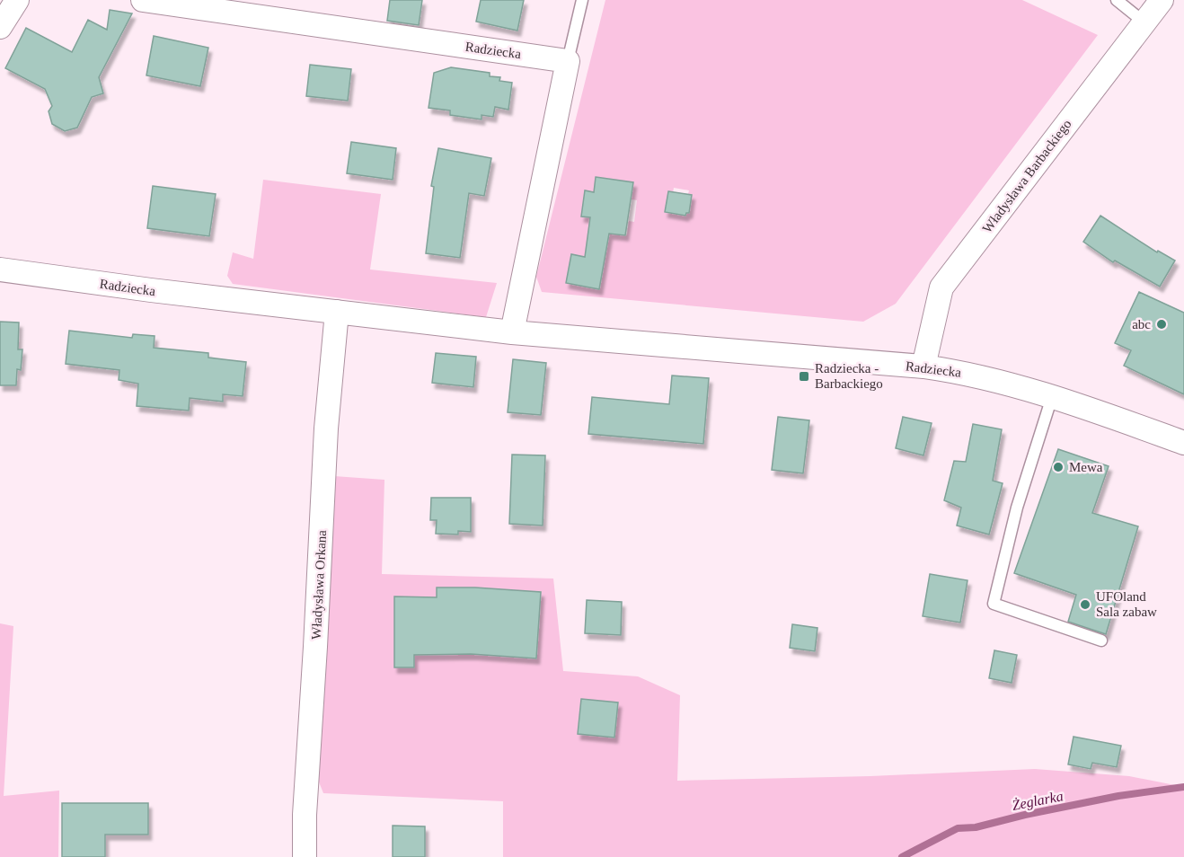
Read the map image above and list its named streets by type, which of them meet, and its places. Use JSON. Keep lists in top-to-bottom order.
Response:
{
  "streets": {
    "street": ["Radziecka", "Władysława Barbackiego", "Władysława Orkana"]
  },
  "crossings": [
    ["Radziecka", "Władysława Barbackiego"],
    ["Radziecka", "Władysława Orkana"]
  ],
  "water": ["Żeglarka"],
  "places": {
    "other": ["abc", "Mewa", "UFOland Sala zabaw"],
    "transit": ["Radziecka - Barbackiego"]
  }
}
